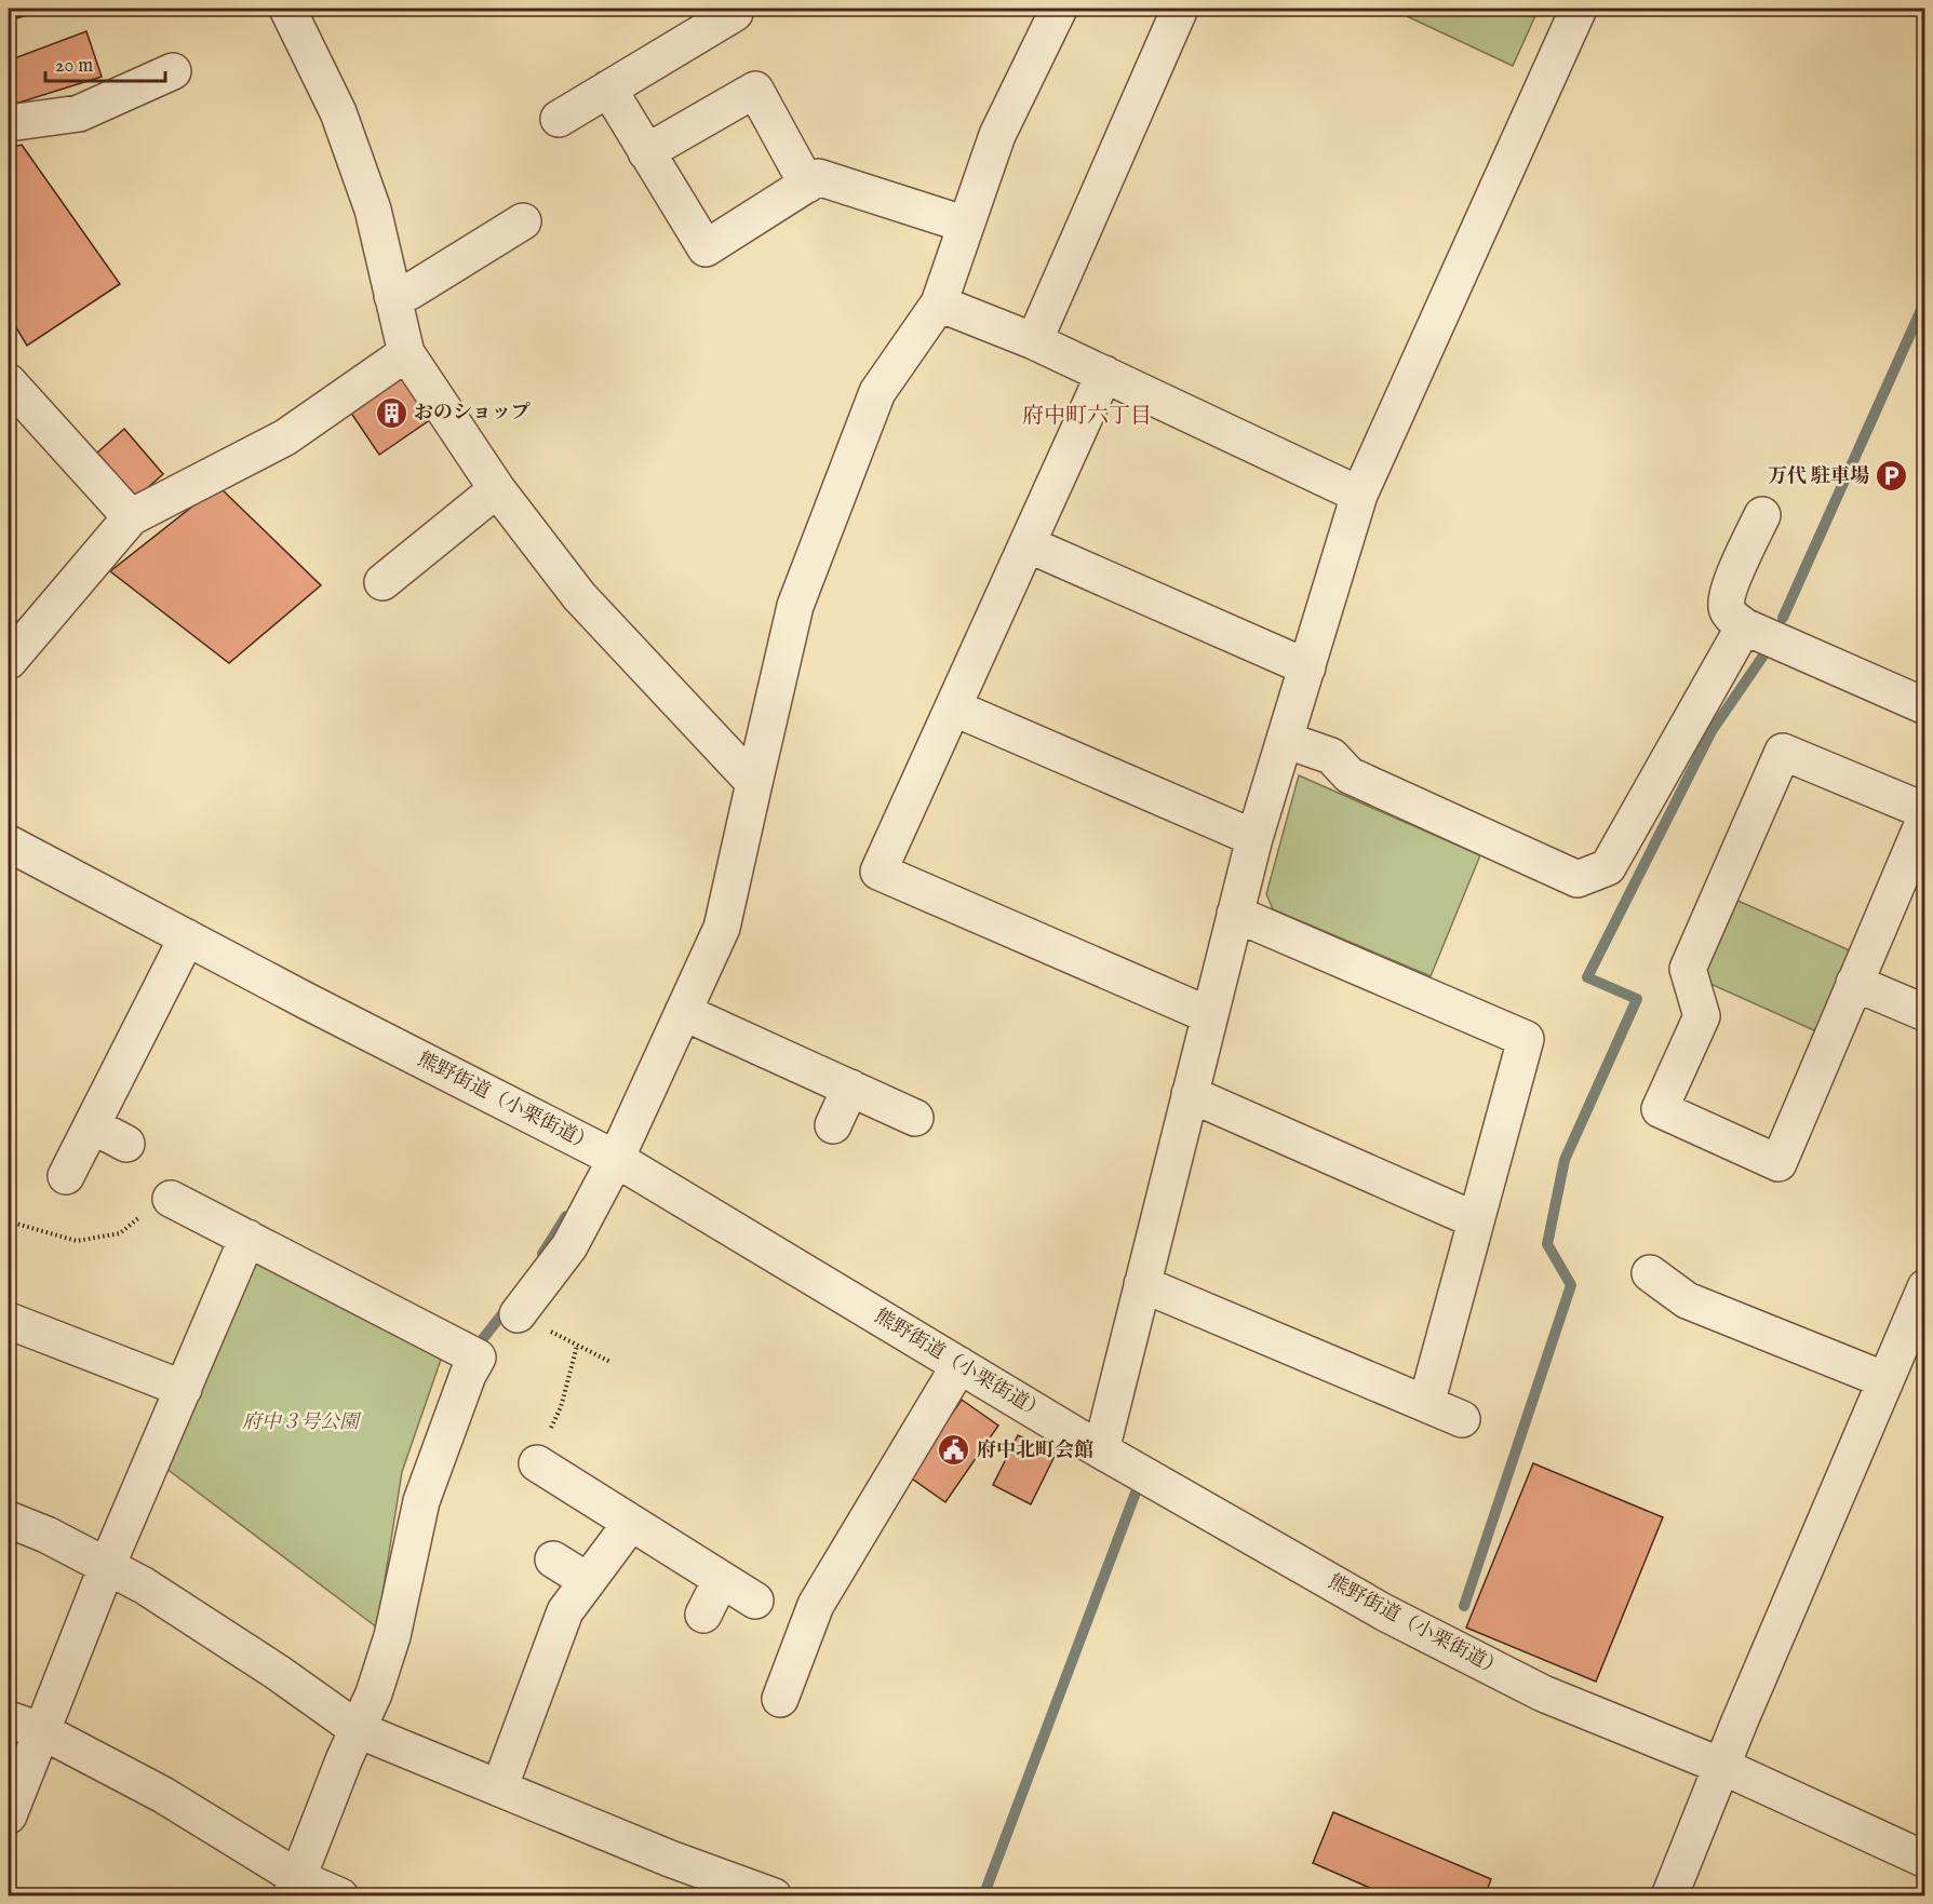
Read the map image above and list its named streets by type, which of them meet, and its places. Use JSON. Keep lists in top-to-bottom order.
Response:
{
  "streets": {
    "street": ["熊野街道（小栗街道）"]
  },
  "districts": ["府中町六丁目"],
  "parks": ["府中３号公園"],
  "places": {
    "building": ["おのショップ"],
    "parking": ["万代 駐車場"],
    "public building": ["府中北町会館"]
  },
  "scale_bar": "20 m"
}
